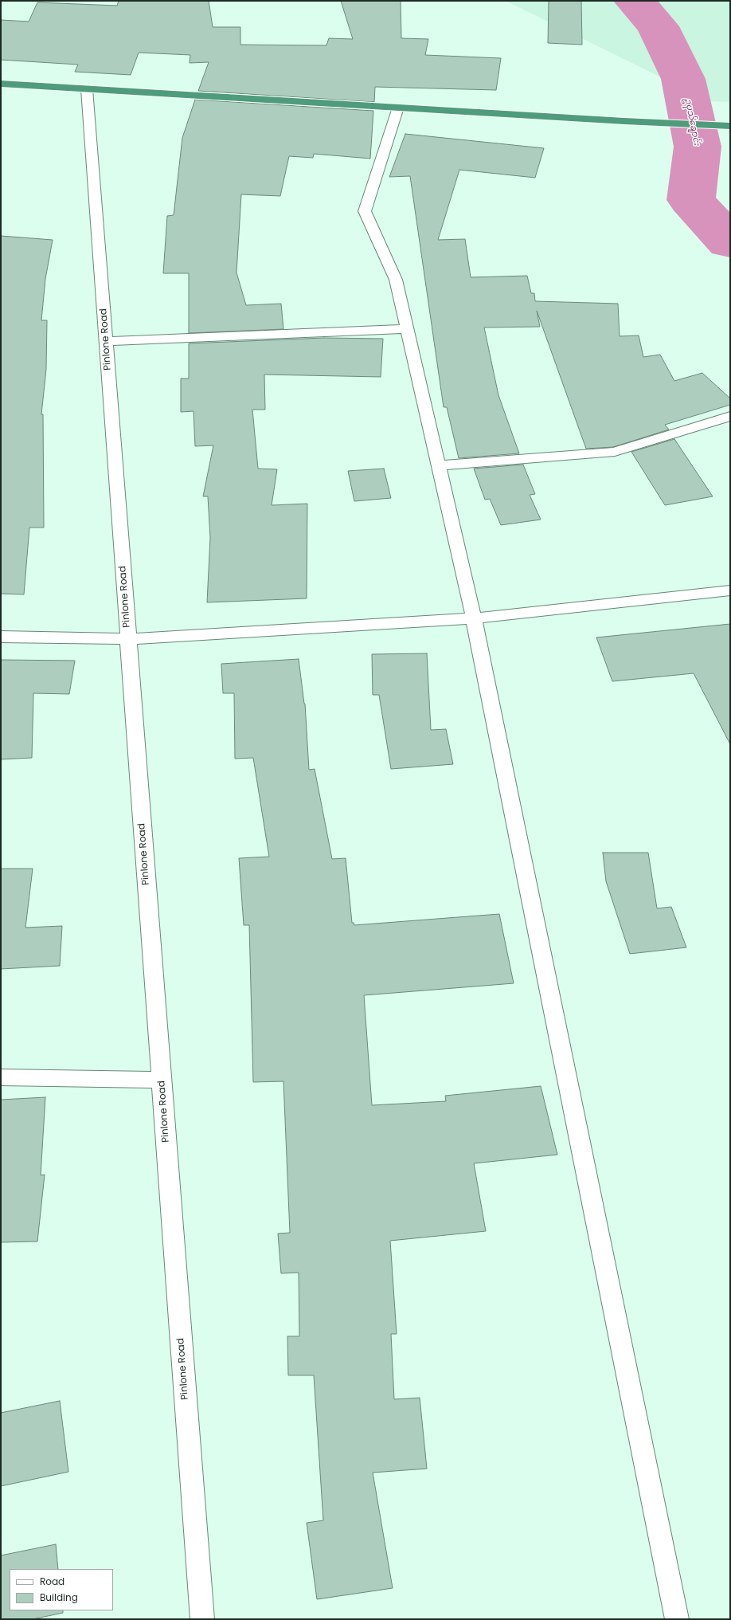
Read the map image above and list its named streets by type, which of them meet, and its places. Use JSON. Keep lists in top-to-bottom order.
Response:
{
  "streets": {
    "street": ["Pinlone Road"]
  },
  "water": ["ဥပုသ်ချောင်း"],
  "legend": ["Road", "Building"]
}
